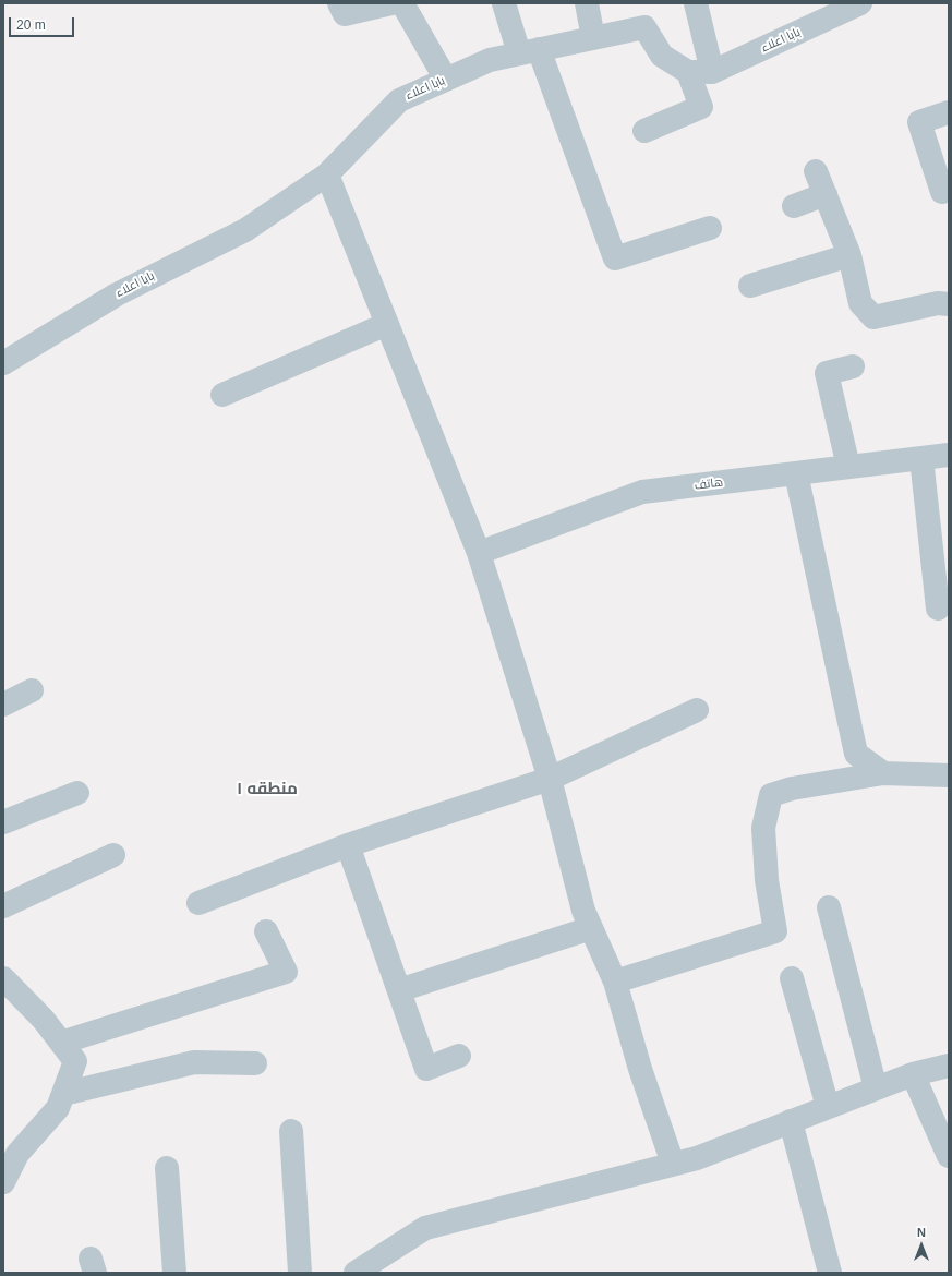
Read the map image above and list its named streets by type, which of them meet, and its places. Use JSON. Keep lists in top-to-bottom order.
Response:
{
  "streets": {
    "street": ["بابا اعلاء", "هاتف"]
  },
  "districts": ["منطقه ۱"],
  "scale_bar": "20 m",
  "north": "top"
}
